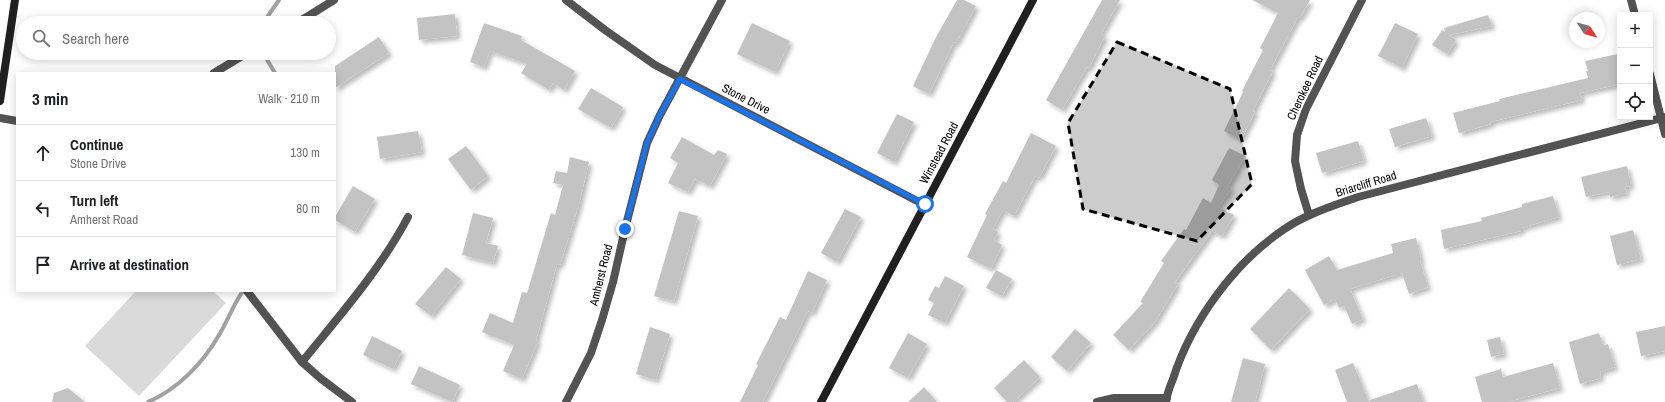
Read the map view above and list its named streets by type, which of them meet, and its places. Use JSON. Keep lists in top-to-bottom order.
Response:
{
  "streets": {
    "street": [
      "Cherokee Road",
      "Stone Drive",
      "Winstead Road",
      "Briarcliff Road",
      "Amherst Road"
    ]
  },
  "crossings": [
    ["Cherokee Road", "Briarcliff Road"],
    ["Stone Drive", "Winstead Road"],
    ["Stone Drive", "Amherst Road"]
  ],
  "north": "bottom right",
  "page": {
    "map_buttons": ["+", "−"],
    "search": "Search here",
    "heading": ["3 min", "Walk · 210 m"],
    "list": [
      ["Continue", "Stone Drive", "130 m"],
      ["Turn left", "Amherst Road", "80 m"],
      "Arrive at destination"
    ]
  }
}
